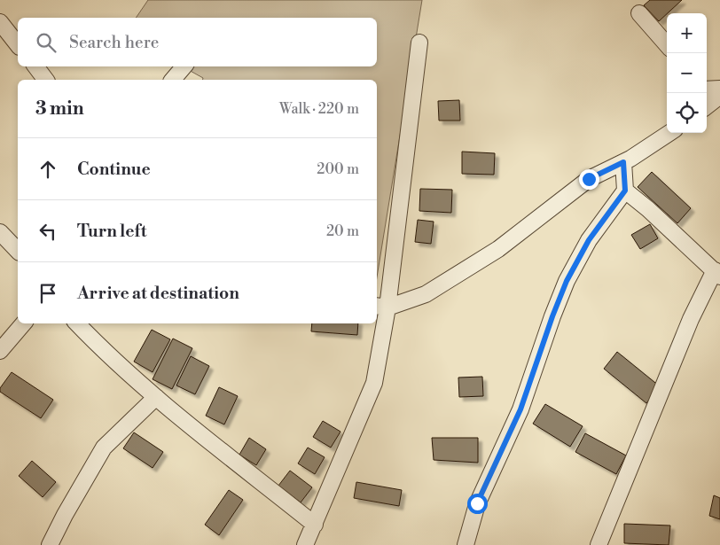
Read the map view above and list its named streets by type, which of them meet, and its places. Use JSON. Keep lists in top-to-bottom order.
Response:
{
  "page": {
    "map_buttons": ["+", "−"],
    "search": "Search here",
    "heading": ["3 min", "Walk · 220 m"],
    "list": [
      ["Continue", "200 m"],
      ["Turn left", "20 m"],
      "Arrive at destination"
    ]
  }
}
